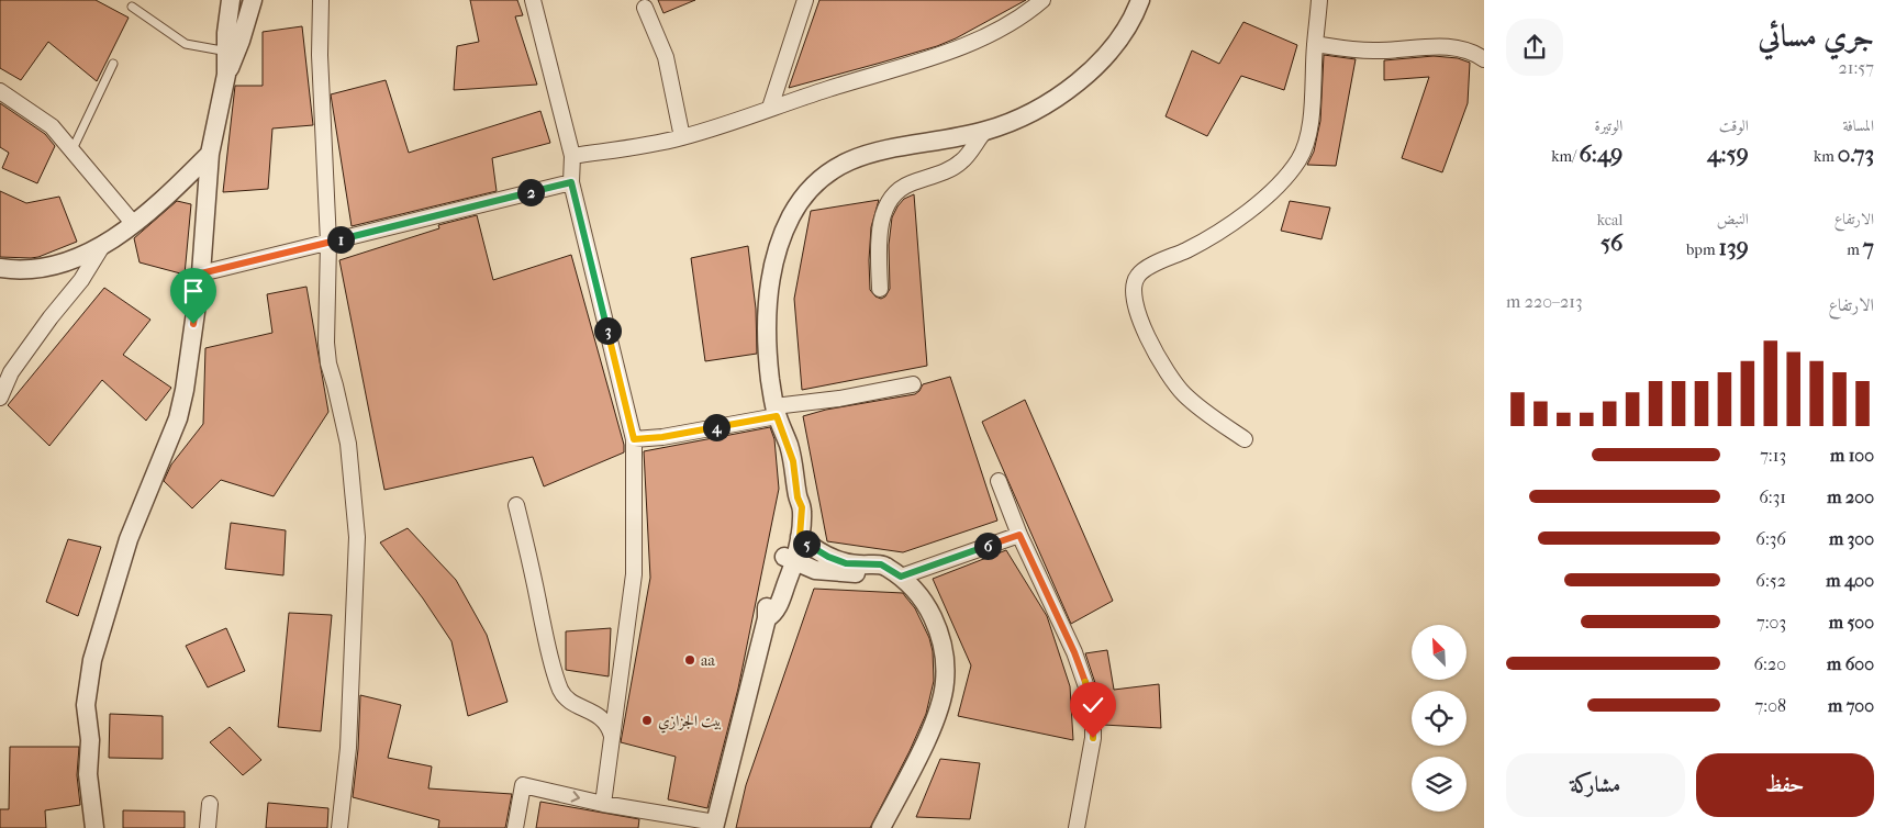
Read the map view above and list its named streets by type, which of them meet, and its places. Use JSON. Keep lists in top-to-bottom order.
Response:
{
  "places": ["aa", "بيت الجزازي"],
  "north": "top left",
  "page": {
    "heading": ["جري مسائي", "21:57"],
    "stats": [
      ["المسافة", "0.73 km"],
      ["الوقت", "4:59"],
      ["الوتيرة", "6:49 /km"],
      ["الارتفاع", "7 m"],
      ["النبض", "139 bpm"],
      ["kcal", "56"]
    ],
    "pins": [
      "2",
      "1",
      "3",
      "4",
      "5",
      "6"
    ],
    "chart": ["الارتفاع", "213–220 m"],
    "list": [
      {
        "name": "100 m",
        "note": "7:13"
      },
      {
        "name": "200 m",
        "note": "6:31"
      },
      {
        "name": "300 m",
        "note": "6:36"
      },
      {
        "name": "400 m",
        "note": "6:52"
      },
      {
        "name": "500 m",
        "note": "7:03"
      },
      {
        "name": "600 m",
        "note": "6:20"
      },
      {
        "name": "700 m",
        "note": "7:08"
      }
    ],
    "buttons": ["حفظ", "مشاركة"]
  }
}
